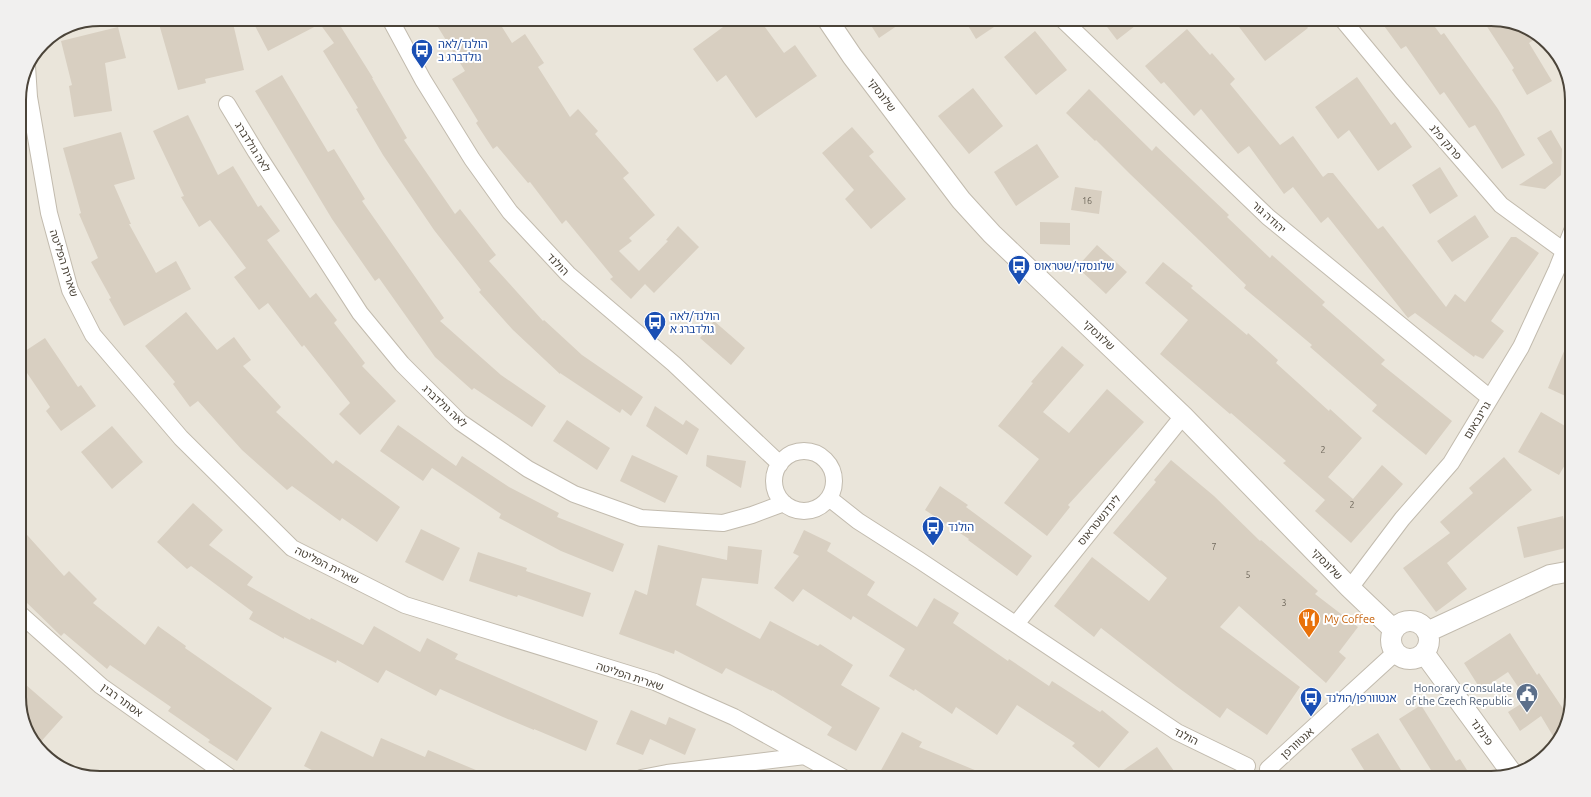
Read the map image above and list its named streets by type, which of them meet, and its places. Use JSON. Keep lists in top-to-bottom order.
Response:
{
  "streets": {
    "street": [
      "שלונסקי",
      "פרנק פלג",
      "לאה גולדברג",
      "יהודה גור",
      "שארית הפליטה",
      "הולנד",
      "גרינבאום",
      "לינדנשטראוס",
      "אסתר רבין",
      "פינלנד",
      "אנטוורפן"
    ]
  },
  "crossings": [
    ["שלונסקי", "גרינבאום"],
    ["שלונסקי", "לינדנשטראוס"],
    ["שלונסקי", "פינלנד"],
    ["שלונסקי", "אנטוורפן"],
    ["פרנק פלג", "גרינבאום"],
    ["לאה גולדברג", "הולנד"],
    ["יהודה גור", "גרינבאום"],
    ["הולנד", "לינדנשטראוס"],
    ["פינלנד", "אנטוורפן"]
  ],
  "places": {
    "bus stop": [
      "הולנד/לאה גולדברג ב",
      "שלונסקי/שטראוס",
      "הולנד/לאה גולדברג א",
      "הולנד",
      "אנטוורפן/הולנד"
    ],
    "restaurant": ["My Coffee"],
    "public building": ["Honorary Consulate of the Czech Republic"]
  },
  "house_numbers": [
    "16",
    "2",
    "2",
    "7",
    "5",
    "3"
  ]
}
